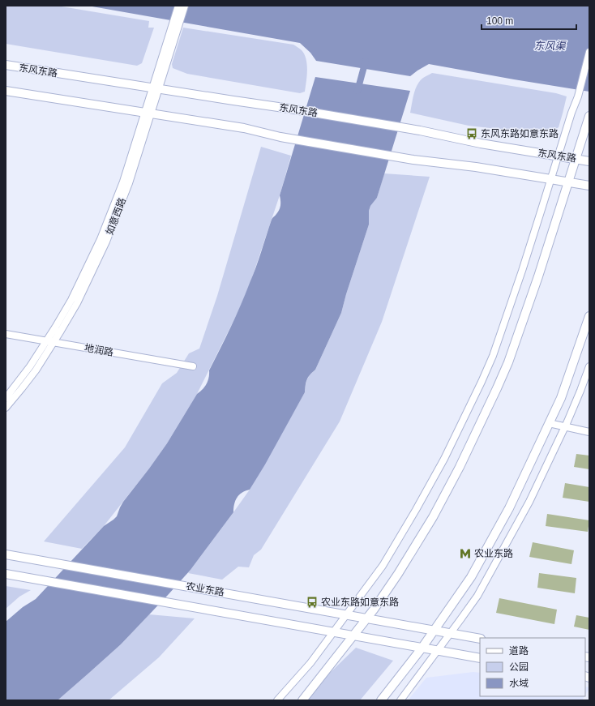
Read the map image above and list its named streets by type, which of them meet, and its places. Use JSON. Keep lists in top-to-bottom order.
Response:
{
  "streets": {
    "main road": ["东风东路", "农业东路"],
    "street": ["如意西路", "地润路"]
  },
  "crossings": [
    ["东风东路", "如意西路"],
    ["如意西路", "地润路"]
  ],
  "water": ["东风渠"],
  "places": {
    "bus stop": ["东风东路如意东路", "农业东路如意东路"],
    "metro station": ["农业东路"]
  },
  "legend": ["道路", "公园", "水域"],
  "scale_bar": "100 m"
}
